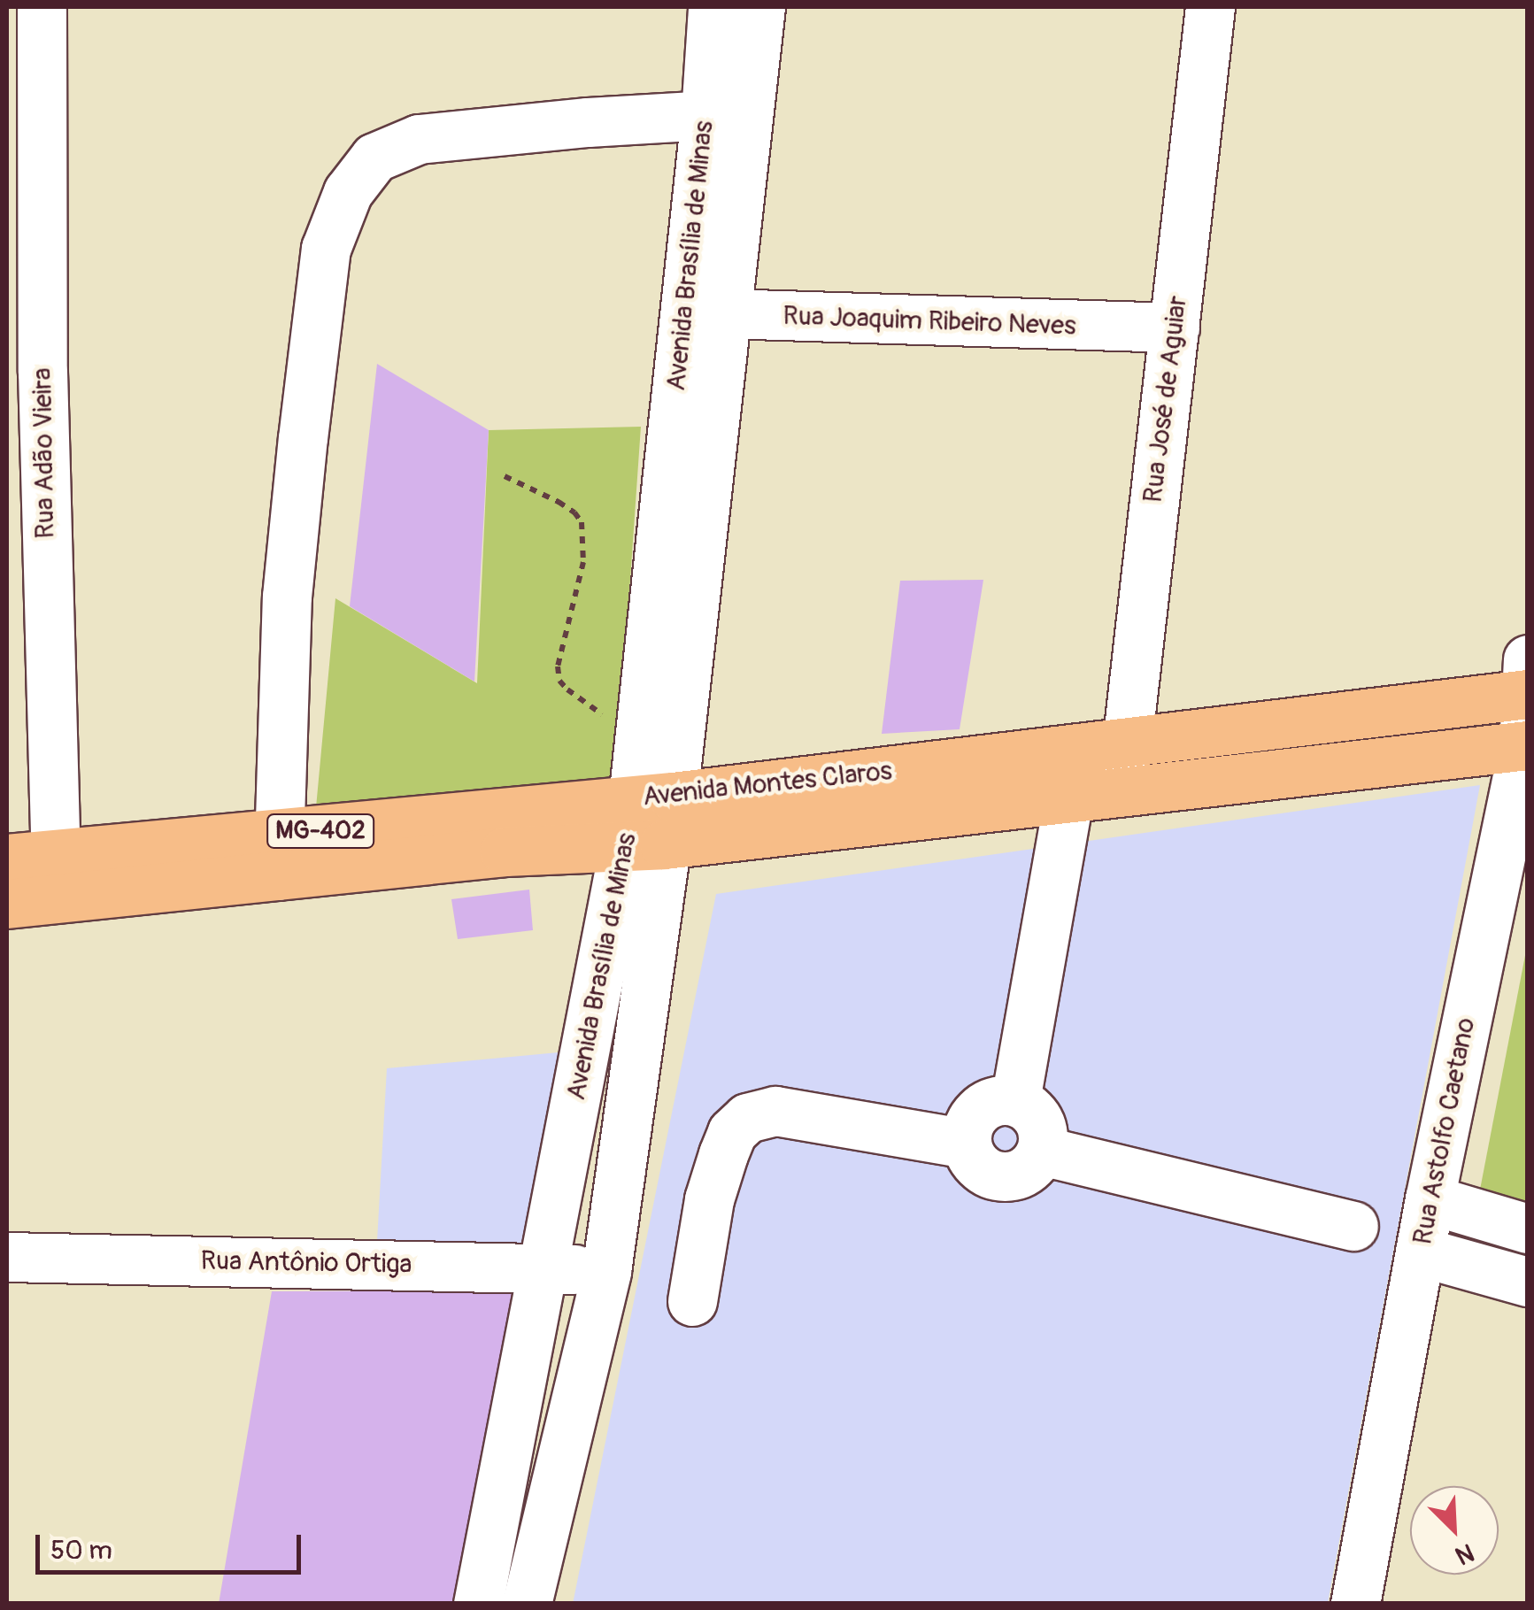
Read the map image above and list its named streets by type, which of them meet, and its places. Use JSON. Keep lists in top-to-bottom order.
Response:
{
  "streets": {
    "main road": ["Avenida Montes Claros", "MG-402"],
    "street": [
      "Avenida Brasília de Minas",
      "Rua Joaquim Ribeiro Neves",
      "Rua José de Aguiar",
      "Rua Adão Vieira",
      "Rua Astolfo Caetano",
      "Rua Antônio Ortiga"
    ]
  },
  "crossings": [
    ["Avenida Brasília de Minas", "Rua Joaquim Ribeiro Neves"],
    ["Avenida Brasília de Minas", "Avenida Montes Claros"],
    ["Avenida Brasília de Minas", "Rua Antônio Ortiga"],
    ["Rua Joaquim Ribeiro Neves", "Rua José de Aguiar"],
    ["Rua José de Aguiar", "Avenida Montes Claros"],
    ["Rua Adão Vieira", "Avenida Montes Claros"],
    ["Avenida Montes Claros", "Rua Astolfo Caetano"]
  ],
  "scale_bar": "50 m",
  "north": "bottom right"
}
